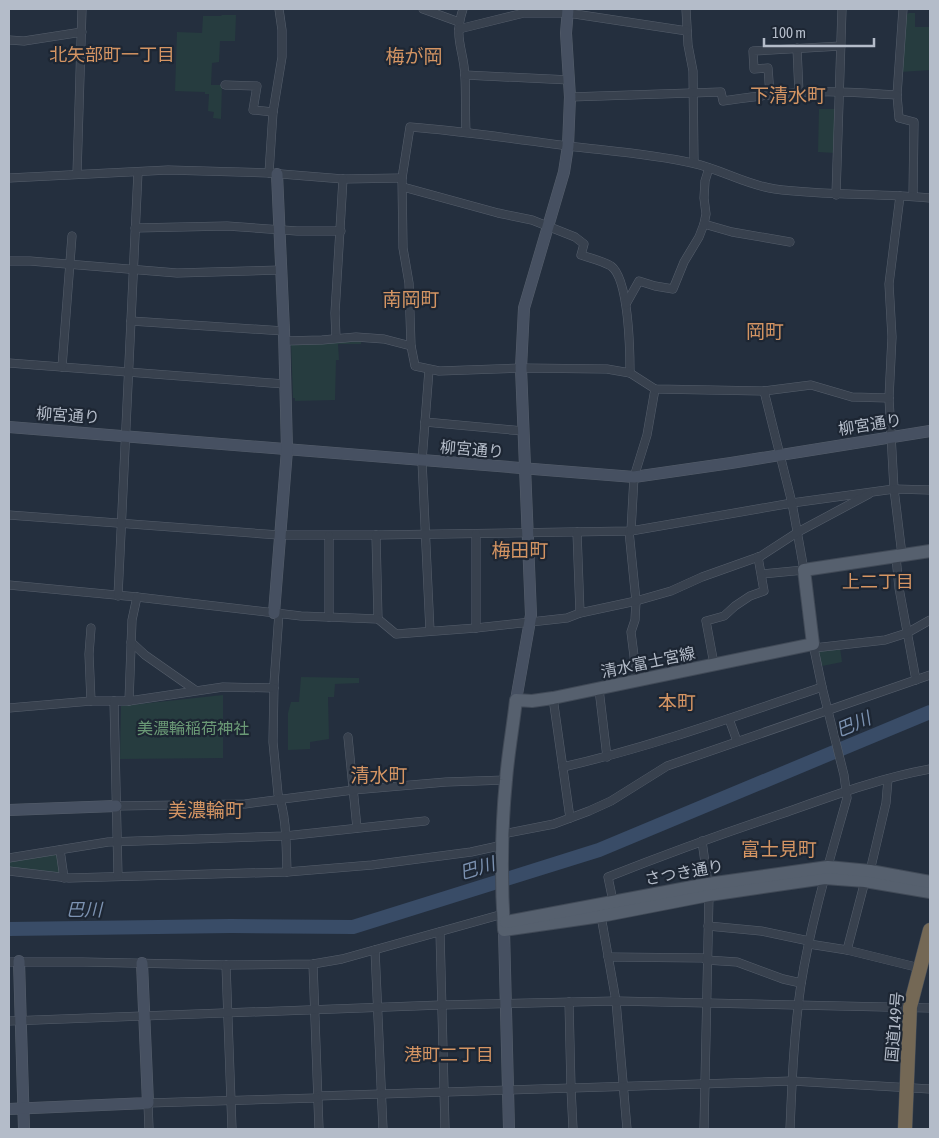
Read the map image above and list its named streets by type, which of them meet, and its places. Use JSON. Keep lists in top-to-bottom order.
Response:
{
  "streets": {
    "highway": ["国道149号"],
    "main road": ["清水富士宮線", "さつき通り"],
    "street": ["柳宮通り"]
  },
  "districts": [
    "北矢部町一丁目",
    "梅が岡",
    "下清水町",
    "南岡町",
    "岡町",
    "梅田町",
    "上二丁目",
    "本町",
    "清水町",
    "美濃輪町",
    "富士見町",
    "港町二丁目"
  ],
  "water": ["巴川"],
  "parks": ["美濃輪稲荷神社"],
  "scale_bar": "100 m"
}
